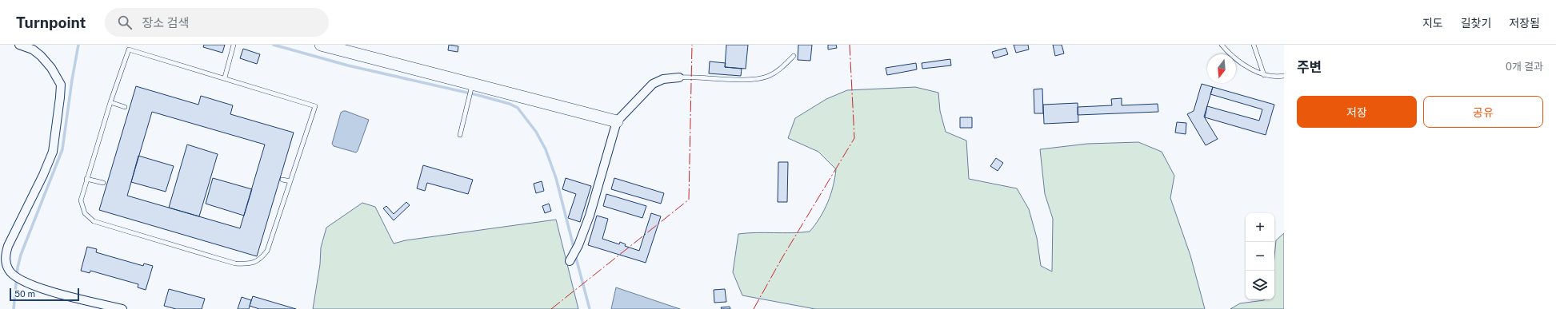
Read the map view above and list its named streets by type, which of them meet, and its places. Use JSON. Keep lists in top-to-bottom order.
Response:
{
  "scale_bar": "50 m",
  "north": "bottom",
  "page": {
    "header": "Turnpoint",
    "search": "장소 검색",
    "nav": ["지도", "길찾기", "저장됨"],
    "heading": ["주변", "0개 결과"],
    "buttons": ["저장", "공유"],
    "map_buttons": ["+", "−"],
    "scale": "50 m"
  }
}
